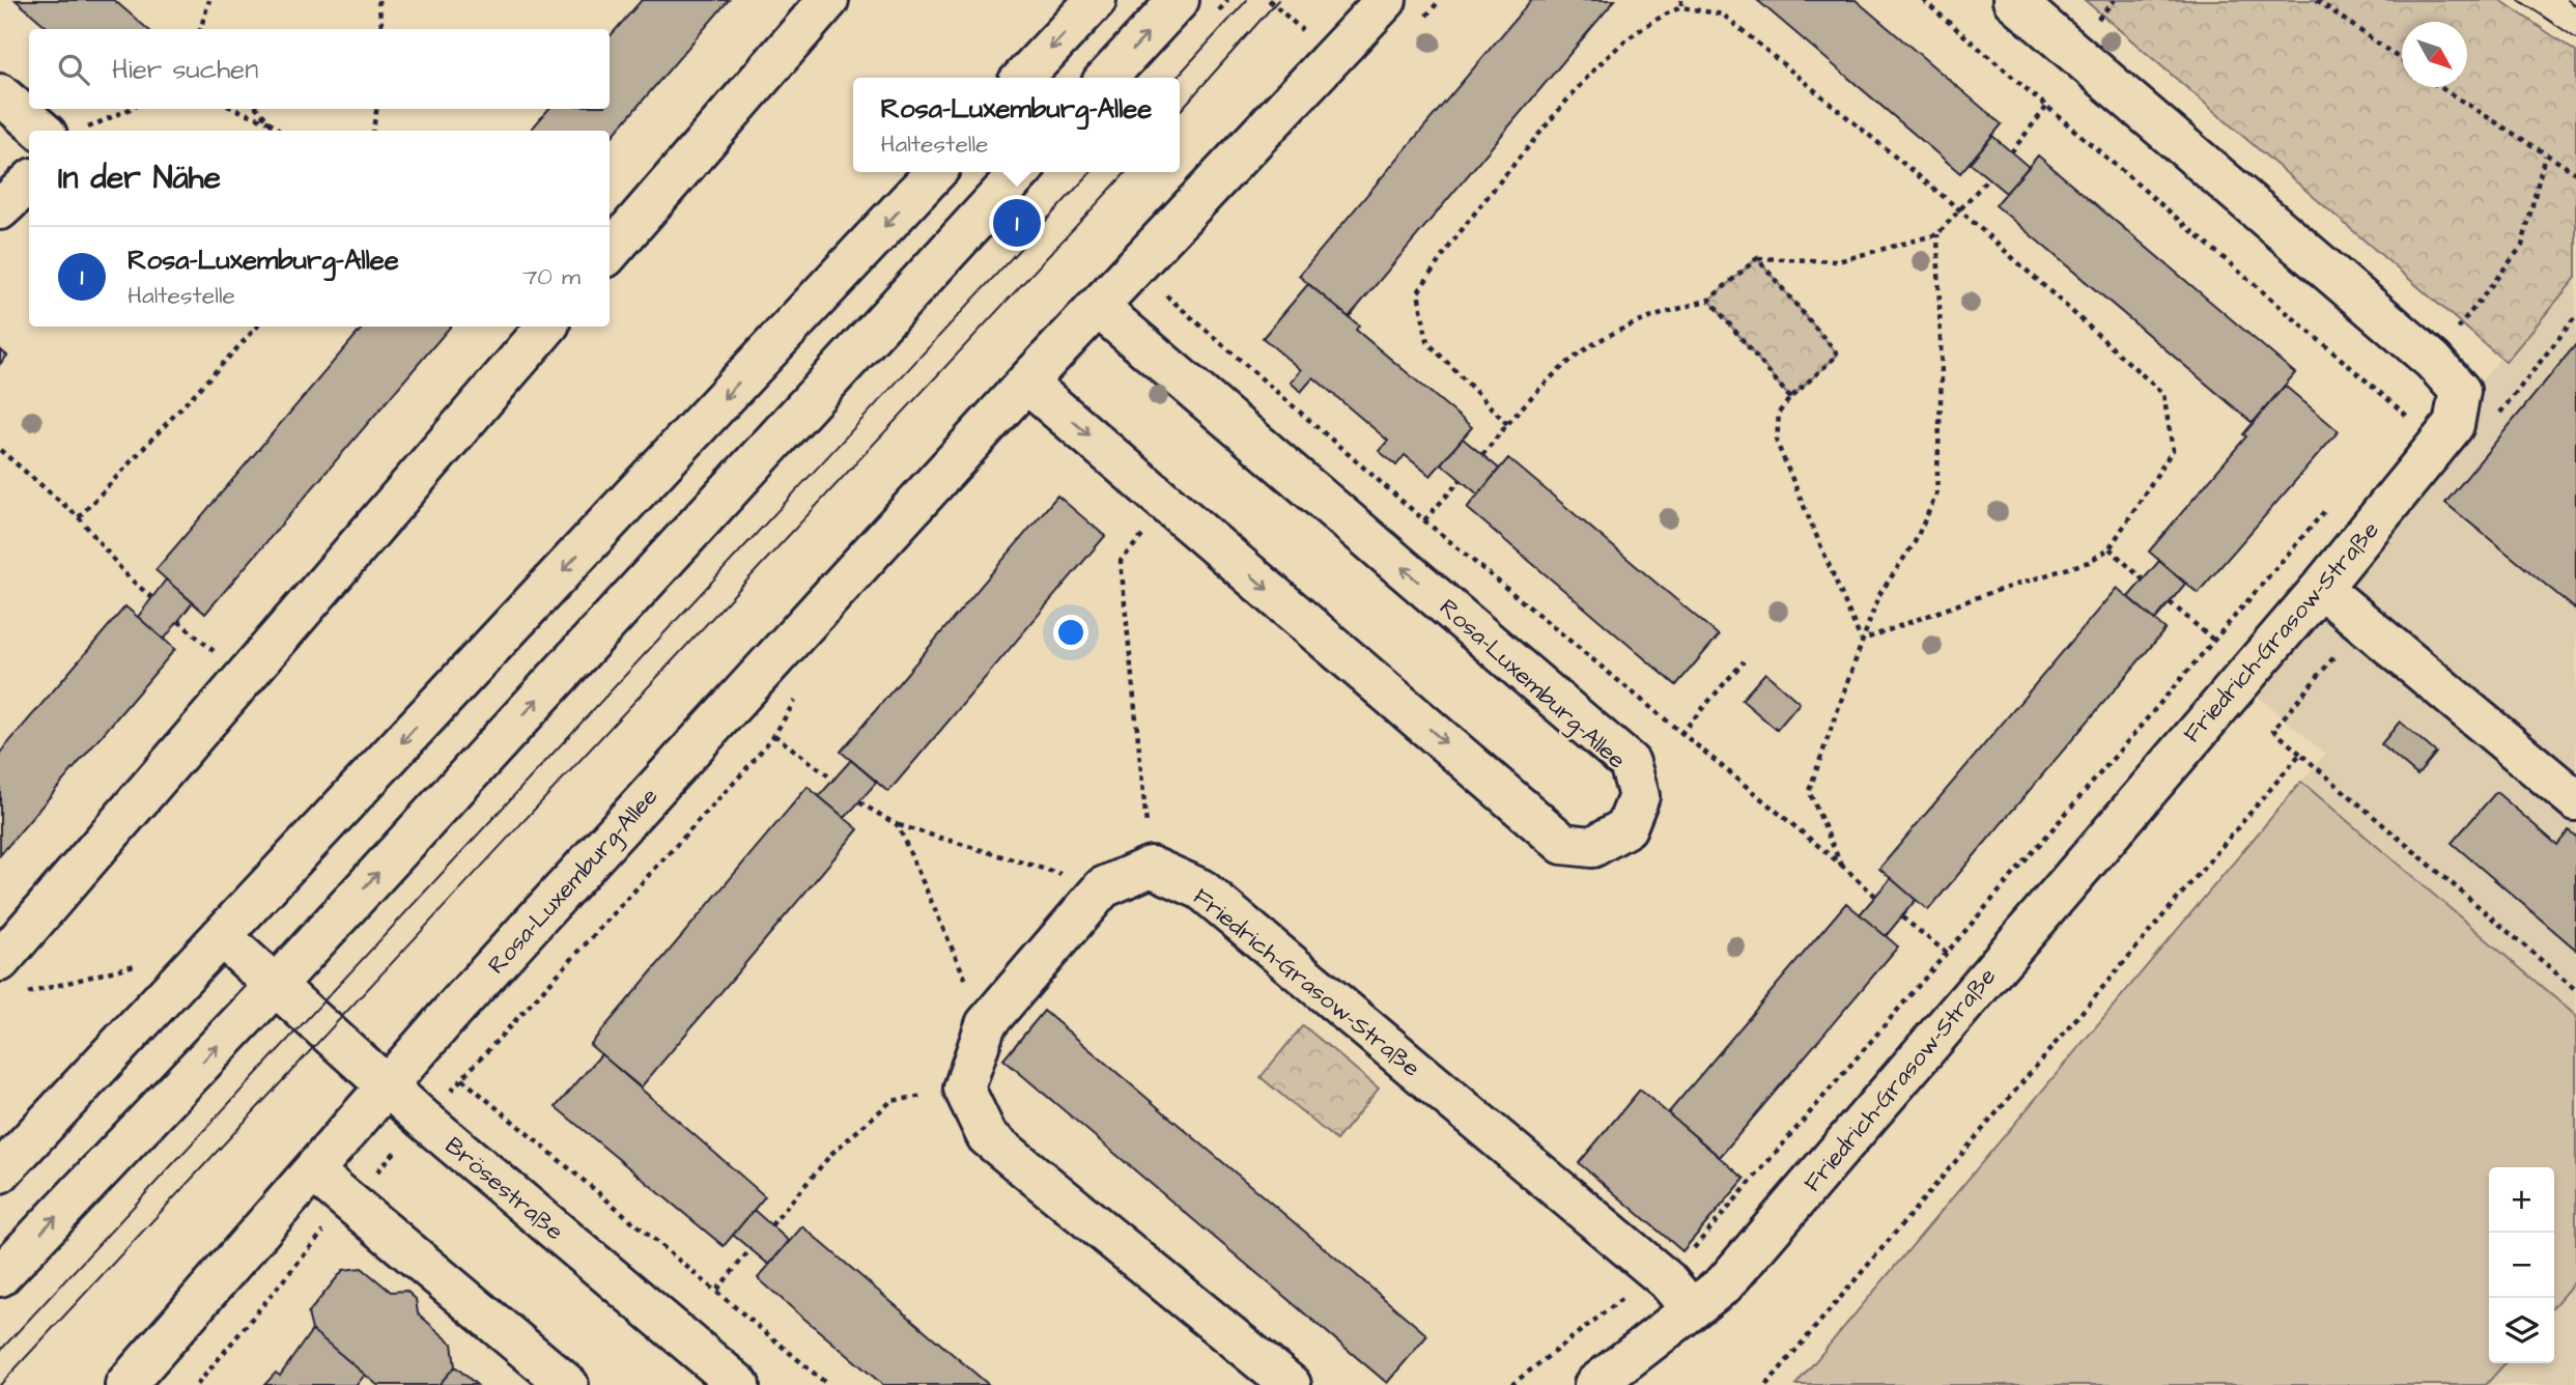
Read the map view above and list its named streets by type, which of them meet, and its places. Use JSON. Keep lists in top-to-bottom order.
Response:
{
  "streets": {
    "street": ["Friedrich-Grasow-Straße", "Rosa-Luxemburg-Allee", "Brösestraße"]
  },
  "crossings": [
    ["Rosa-Luxemburg-Allee", "Brösestraße"]
  ],
  "north": "bottom right",
  "page": {
    "search": "Hier suchen",
    "popup": ["Rosa-Luxemburg-Allee", "Haltestelle"],
    "heading": "In der Nähe",
    "pins": "1",
    "list": [
      {
        "mark": "1",
        "name": "Rosa-Luxemburg-Allee",
        "note": "Haltestelle",
        "value": "70 m"
      }
    ],
    "map_buttons": ["+", "−"]
  }
}
